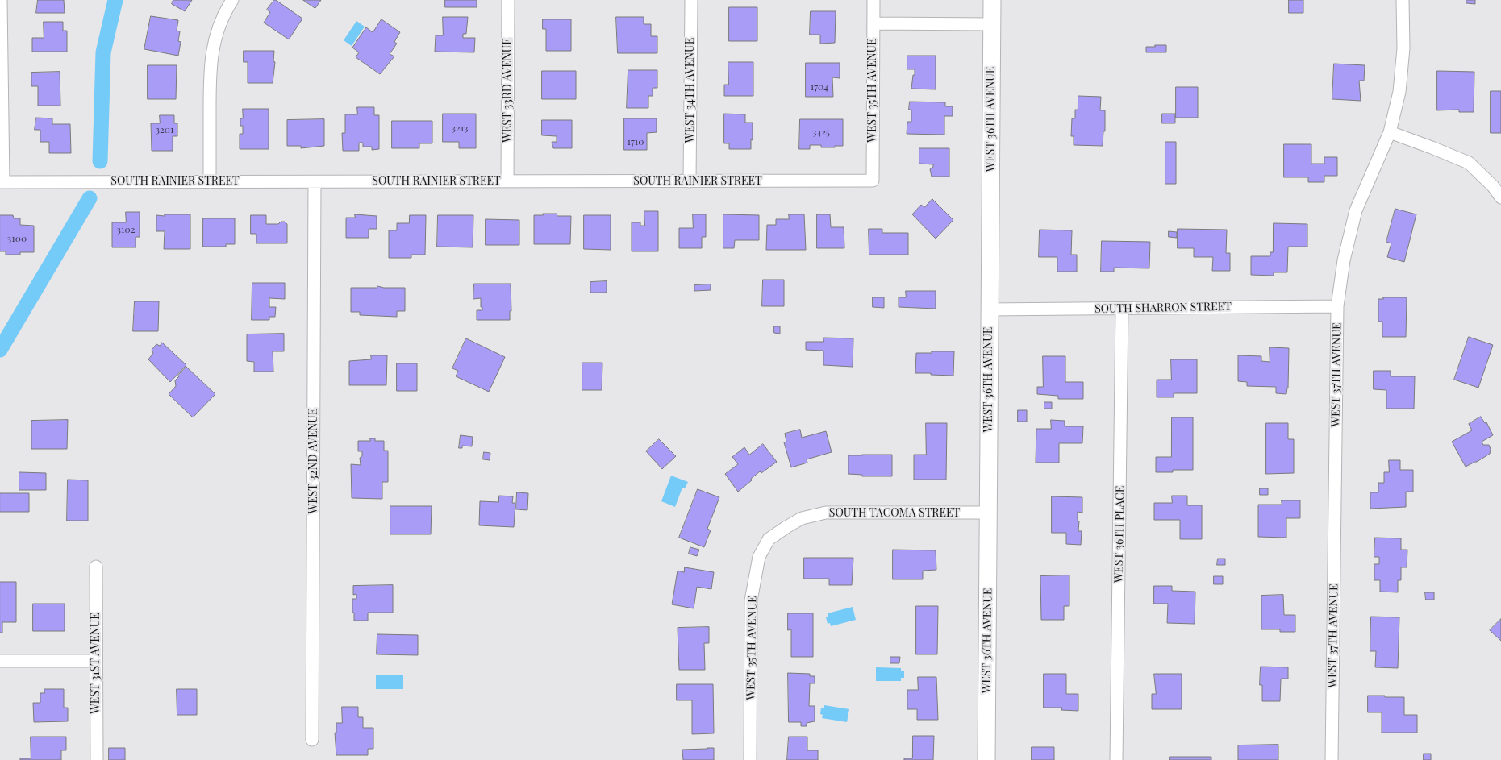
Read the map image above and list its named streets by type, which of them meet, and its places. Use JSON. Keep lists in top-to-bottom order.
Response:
{
  "streets": {
    "street": [
      "WEST 33RD AVENUE",
      "WEST 34TH AVENUE",
      "WEST 35TH AVENUE",
      "WEST 36TH AVENUE",
      "SOUTH RAINIER STREET",
      "SOUTH SHARRON STREET",
      "WEST 37TH AVENUE",
      "WEST 32ND AVENUE",
      "SOUTH TACOMA STREET",
      "WEST 36TH PLACE",
      "WEST 31ST AVENUE"
    ]
  },
  "crossings": [
    ["WEST 33RD AVENUE", "SOUTH RAINIER STREET"],
    ["WEST 34TH AVENUE", "SOUTH RAINIER STREET"],
    ["WEST 35TH AVENUE", "SOUTH RAINIER STREET"],
    ["WEST 35TH AVENUE", "SOUTH TACOMA STREET"],
    ["WEST 36TH AVENUE", "SOUTH SHARRON STREET"],
    ["WEST 36TH AVENUE", "SOUTH TACOMA STREET"],
    ["SOUTH RAINIER STREET", "WEST 32ND AVENUE"],
    ["SOUTH SHARRON STREET", "WEST 37TH AVENUE"],
    ["SOUTH SHARRON STREET", "WEST 36TH PLACE"]
  ],
  "house_numbers": [
    "1704",
    "3213",
    "3201",
    "3425",
    "1710",
    "3102",
    "3100"
  ]
}
